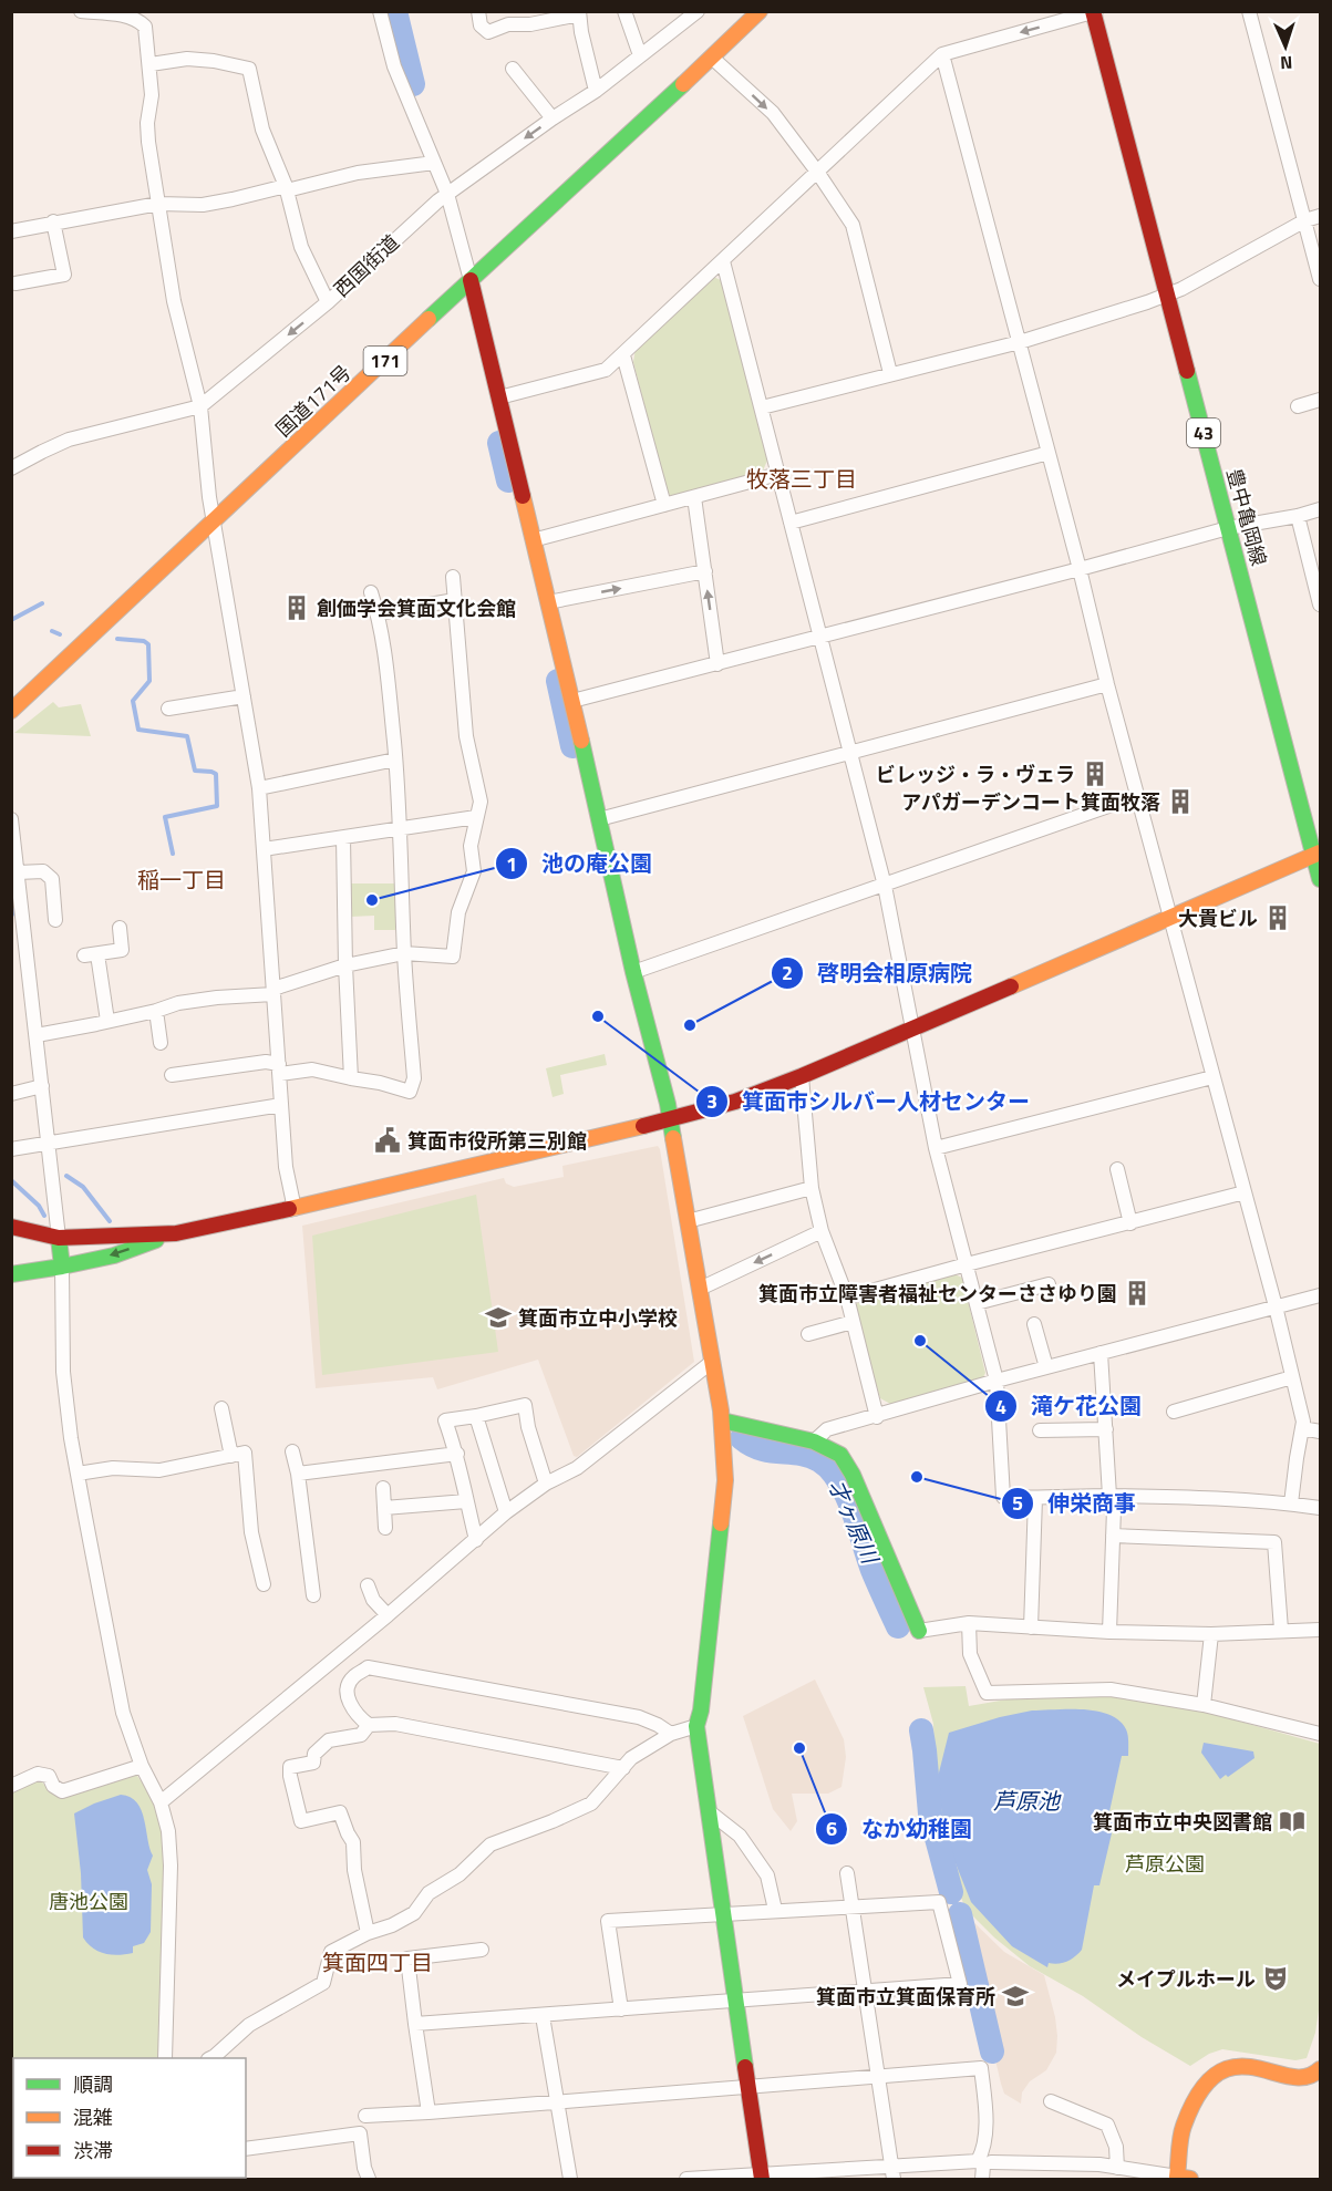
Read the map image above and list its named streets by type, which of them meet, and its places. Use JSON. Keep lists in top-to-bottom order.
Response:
{
  "streets": {
    "main road": [
      "171",
      "国道171号",
      "43",
      "豊中亀岡線"
    ],
    "street": ["西国街道"]
  },
  "one_way": ["西国街道"],
  "districts": ["牧落三丁目", "稲一丁目", "箕面四丁目"],
  "water": ["才ヶ原川", "芦原池"],
  "parks": ["芦原公園", "唐池公園"],
  "places": {
    "building": [
      "創価学会箕面文化会館",
      "ビレッジ・ラ・ヴェラ",
      "アパガーデンコート箕面牧落",
      "大貴ビル",
      "箕面市立障害者福祉センターささゆり園"
    ],
    "other": [
      "池の庵公園",
      "箕面市シルバー人材センター",
      "啓明会相原病院",
      "滝ケ花公園",
      "伸栄商事",
      "なか幼稚園"
    ],
    "public building": ["箕面市役所第三別館"],
    "school or university": ["箕面市立中小学校", "箕面市立箕面保育所"],
    "library": ["箕面市立中央図書館"],
    "theatre": ["メイプルホール"]
  },
  "legend": ["順調", "混雑", "渋滞"],
  "north": "bottom"
}
